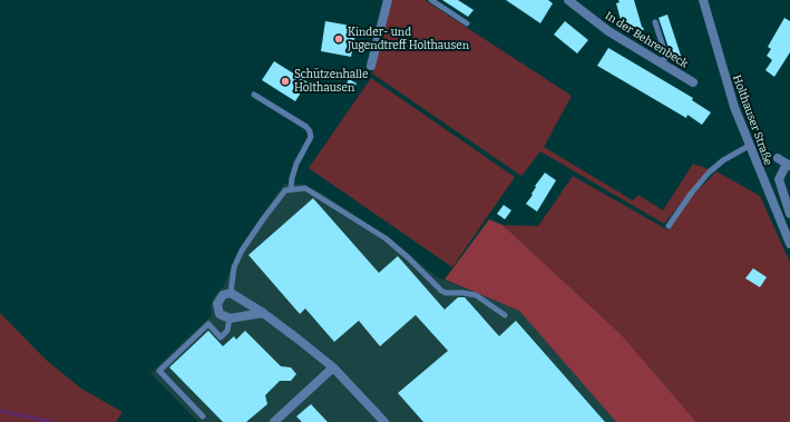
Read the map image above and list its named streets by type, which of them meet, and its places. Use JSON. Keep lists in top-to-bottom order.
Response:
{
  "streets": {
    "street": ["In der Behrenbeck", "Holthauser Straße"]
  },
  "places": ["Kinder- und Jugendtreff Holthausen", "Schützenhalle Holthausen"]
}
